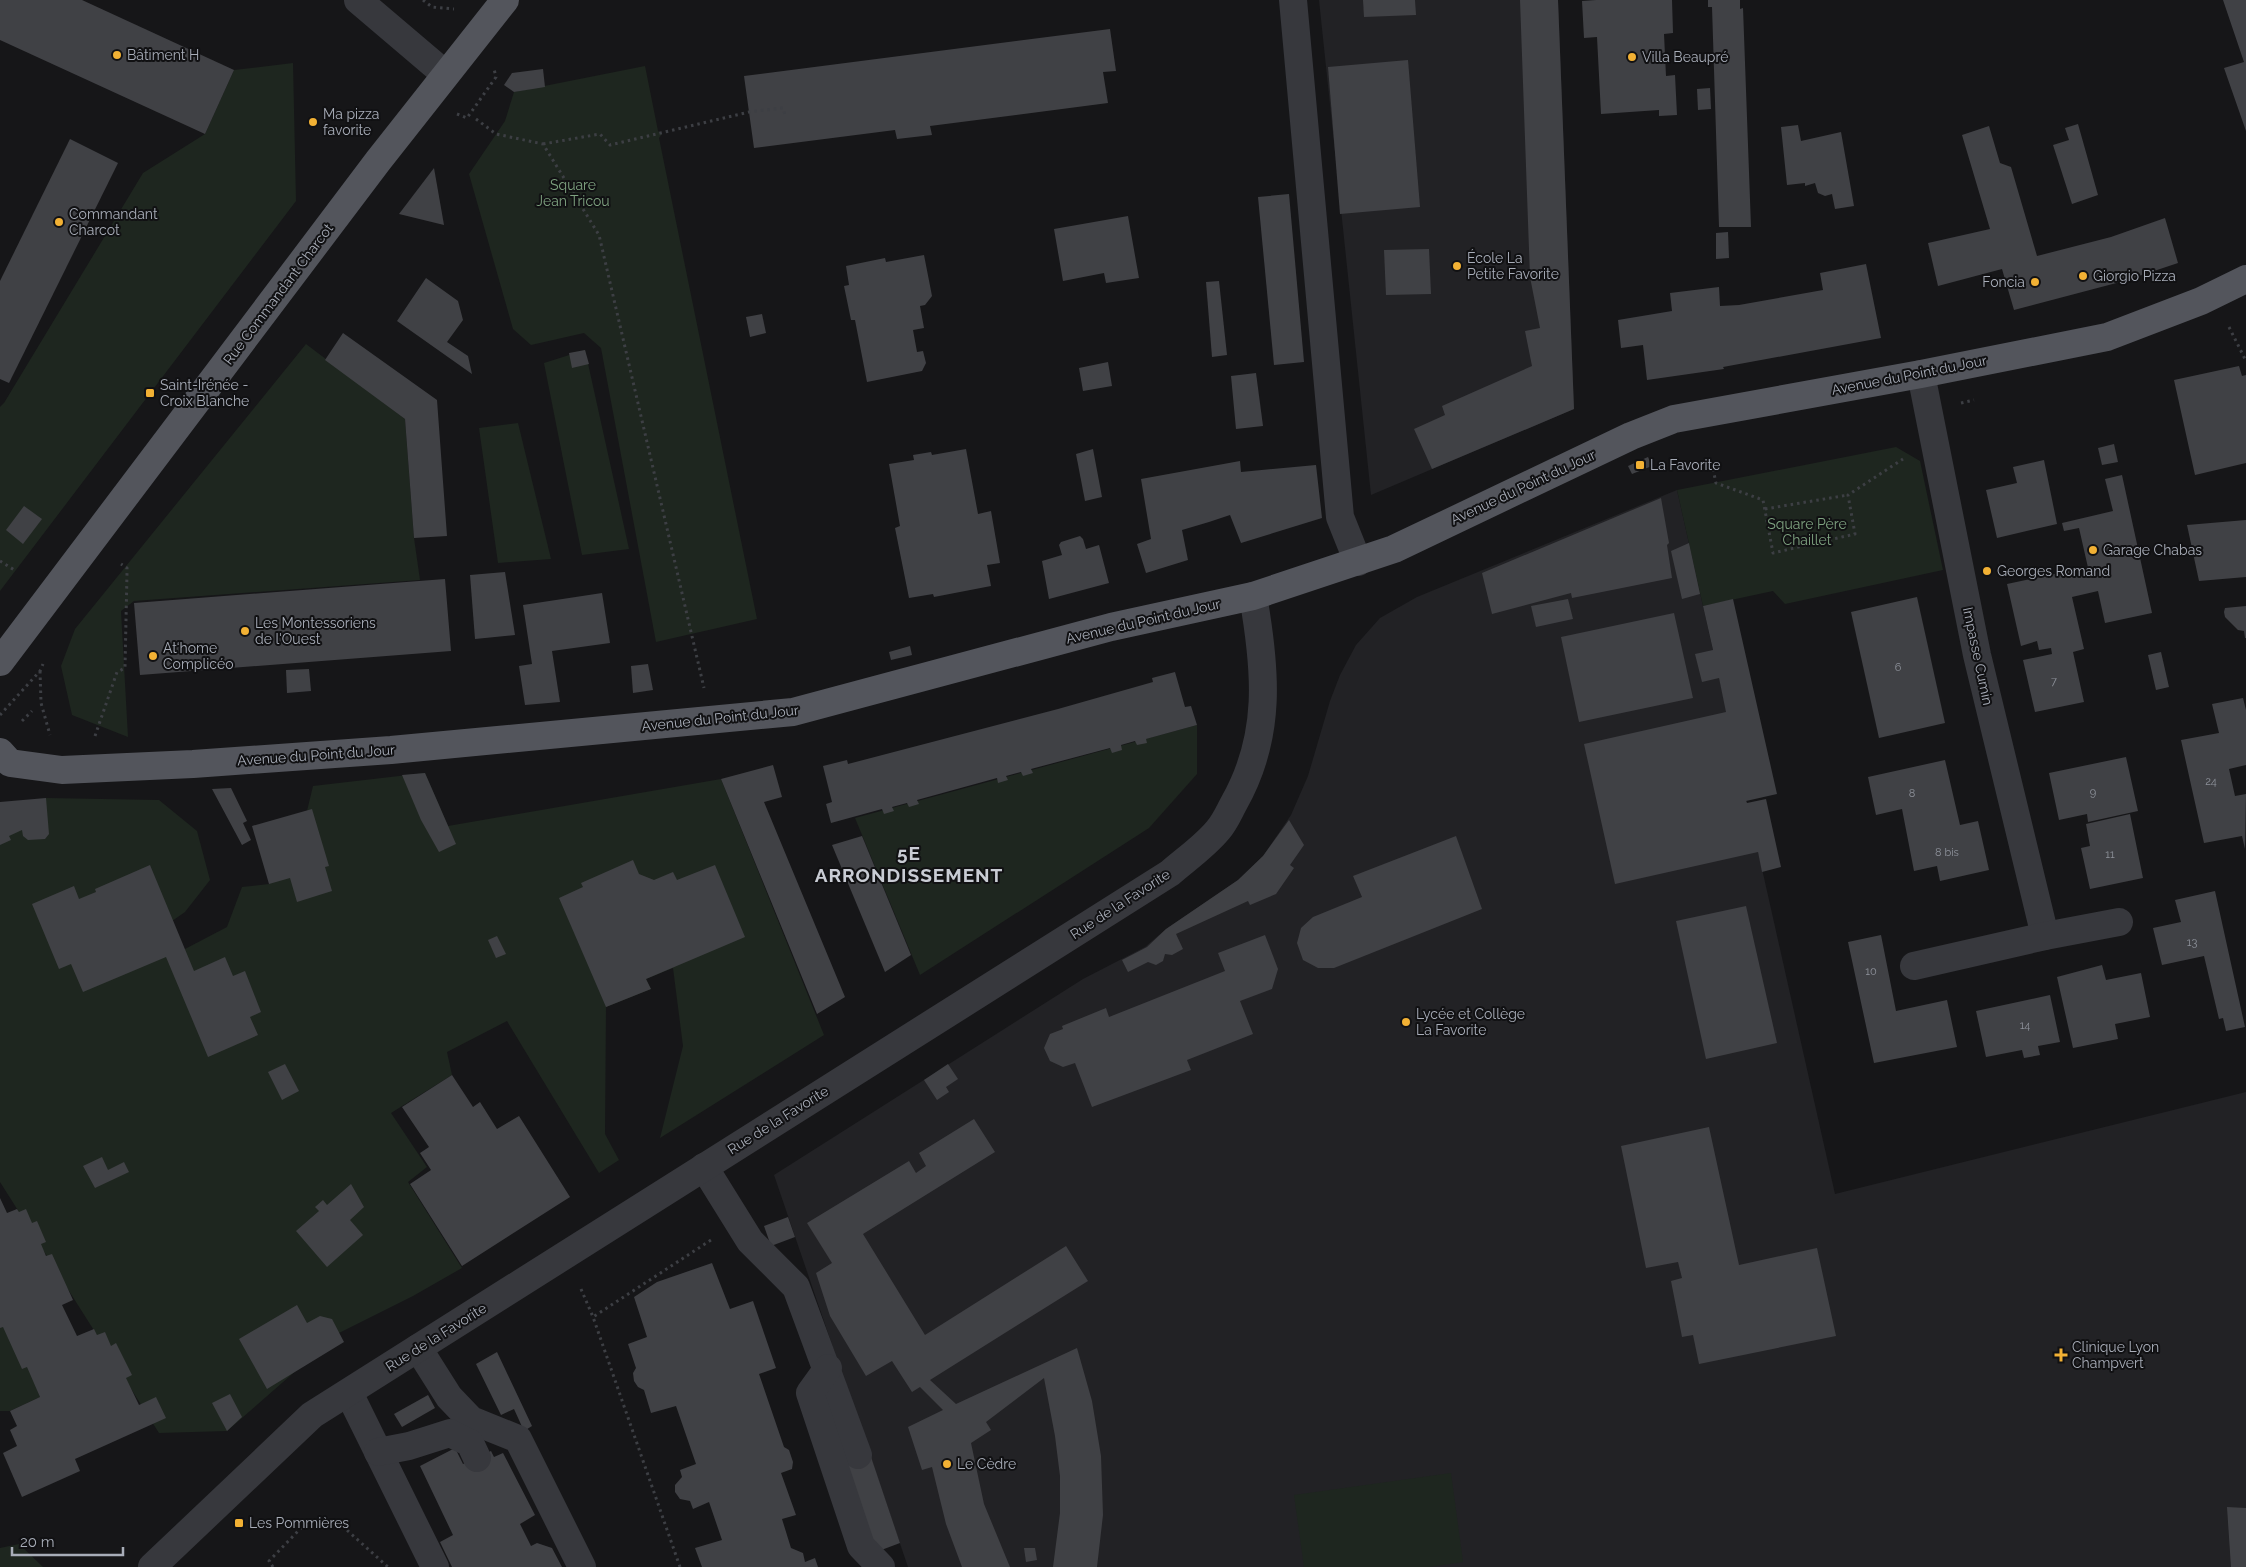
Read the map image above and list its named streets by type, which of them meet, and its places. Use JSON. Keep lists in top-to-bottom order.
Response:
{
  "streets": {
    "main road": ["Rue Commandant Charcot", "Avenue du Point du Jour"],
    "street": ["Impasse Cumin", "Rue de la Favorite"]
  },
  "crossings": [
    ["Avenue du Point du Jour", "Impasse Cumin"],
    ["Avenue du Point du Jour", "Rue de la Favorite"]
  ],
  "districts": ["5E ARRONDISSEMENT"],
  "parks": ["Square Jean Tricou", "Square Père Chaillet"],
  "places": {
    "other": [
      "Bâtiment H",
      "Villa Beaupré",
      "Ma pizza favorite",
      "Commandant Charcot",
      "École La Petite Favorite",
      "Giorgio Pizza",
      "Foncia",
      "Garage Chabas",
      "Georges Romand",
      "Les Montessoriens de l'Ouest",
      "At‘home Complicéo",
      "Lycée et Collège La Favorite",
      "Le Cèdre"
    ],
    "transit": ["Saint-Irénée - Croix Blanche", "La Favorite", "Les Pommières"],
    "health": ["Clinique Lyon Champvert"]
  },
  "house_numbers": [
    "6",
    "7",
    "24",
    "9",
    "8",
    "8 bis",
    "11",
    "13",
    "10",
    "14"
  ],
  "scale_bar": "20 m"
}
